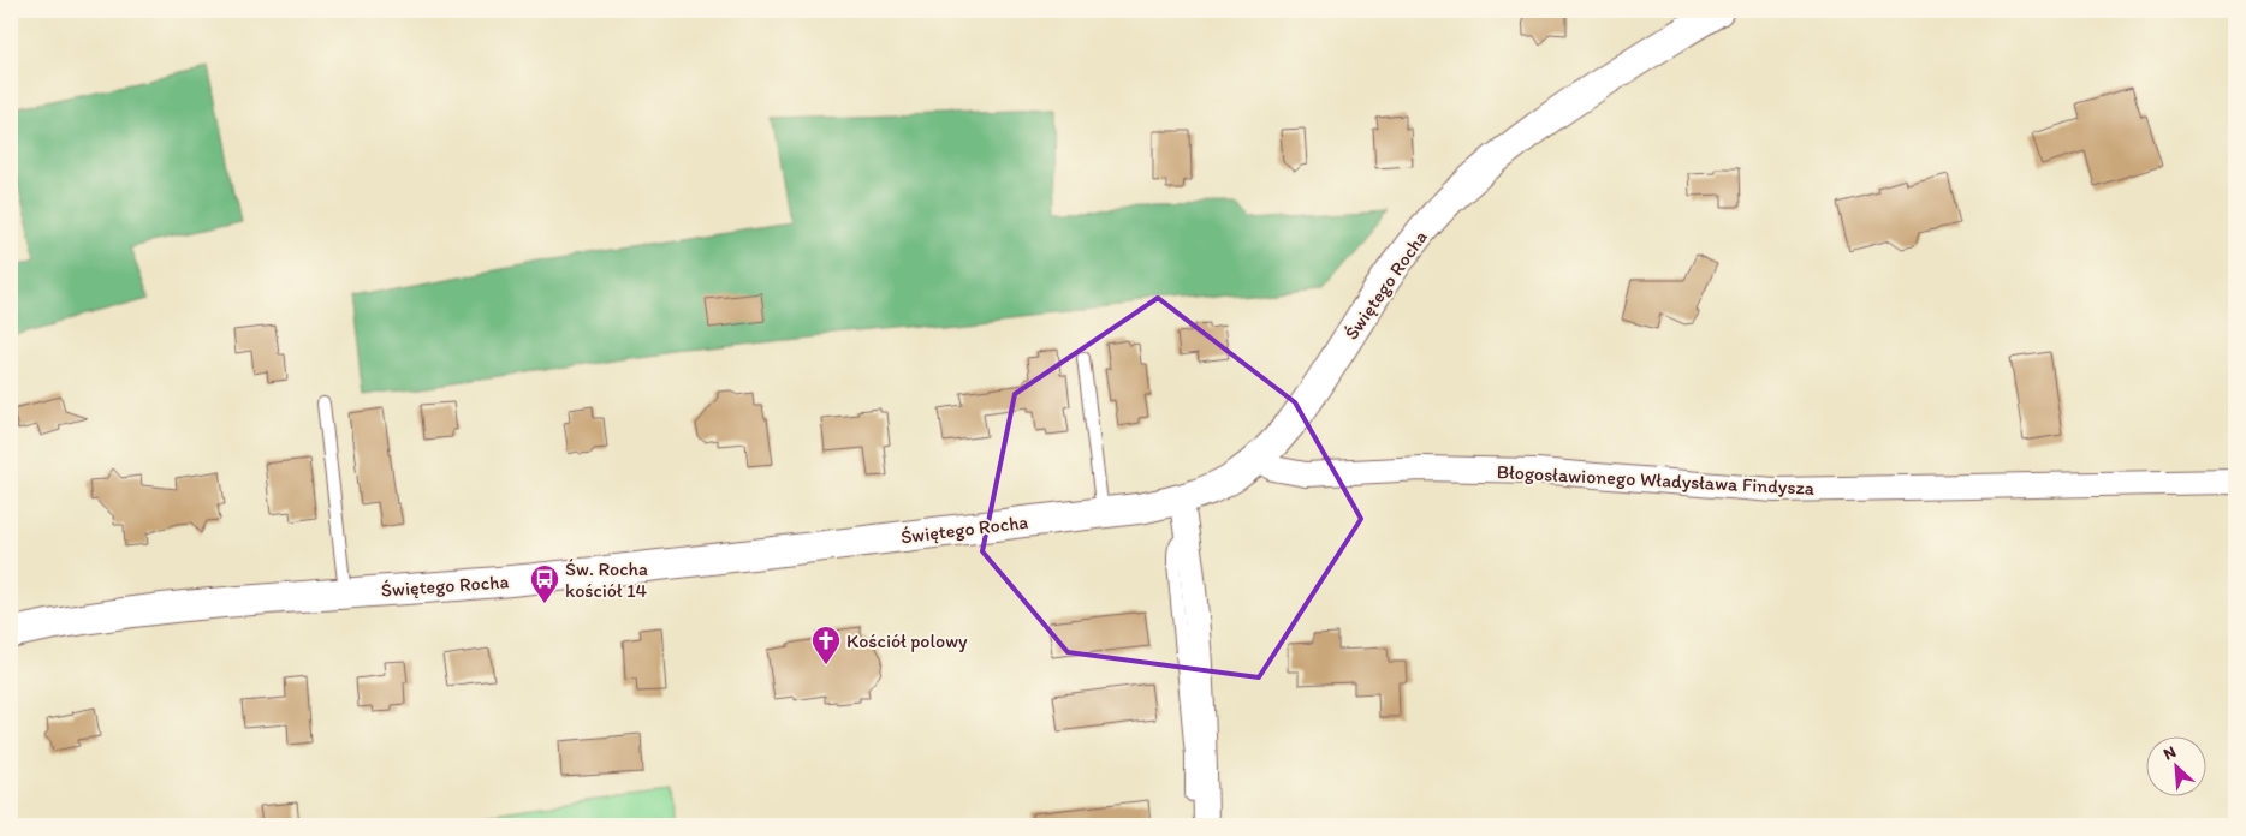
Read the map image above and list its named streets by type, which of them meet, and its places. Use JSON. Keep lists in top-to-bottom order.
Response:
{
  "streets": {
    "street": ["Świętego Rocha", "Błogosławionego Władysława Findysza"]
  },
  "crossings": [
    ["Świętego Rocha", "Błogosławionego Władysława Findysza"]
  ],
  "places": {
    "bus stop": ["Św. Rocha kościół 14"],
    "church": ["Kościół polowy"]
  },
  "north": "top left"
}
